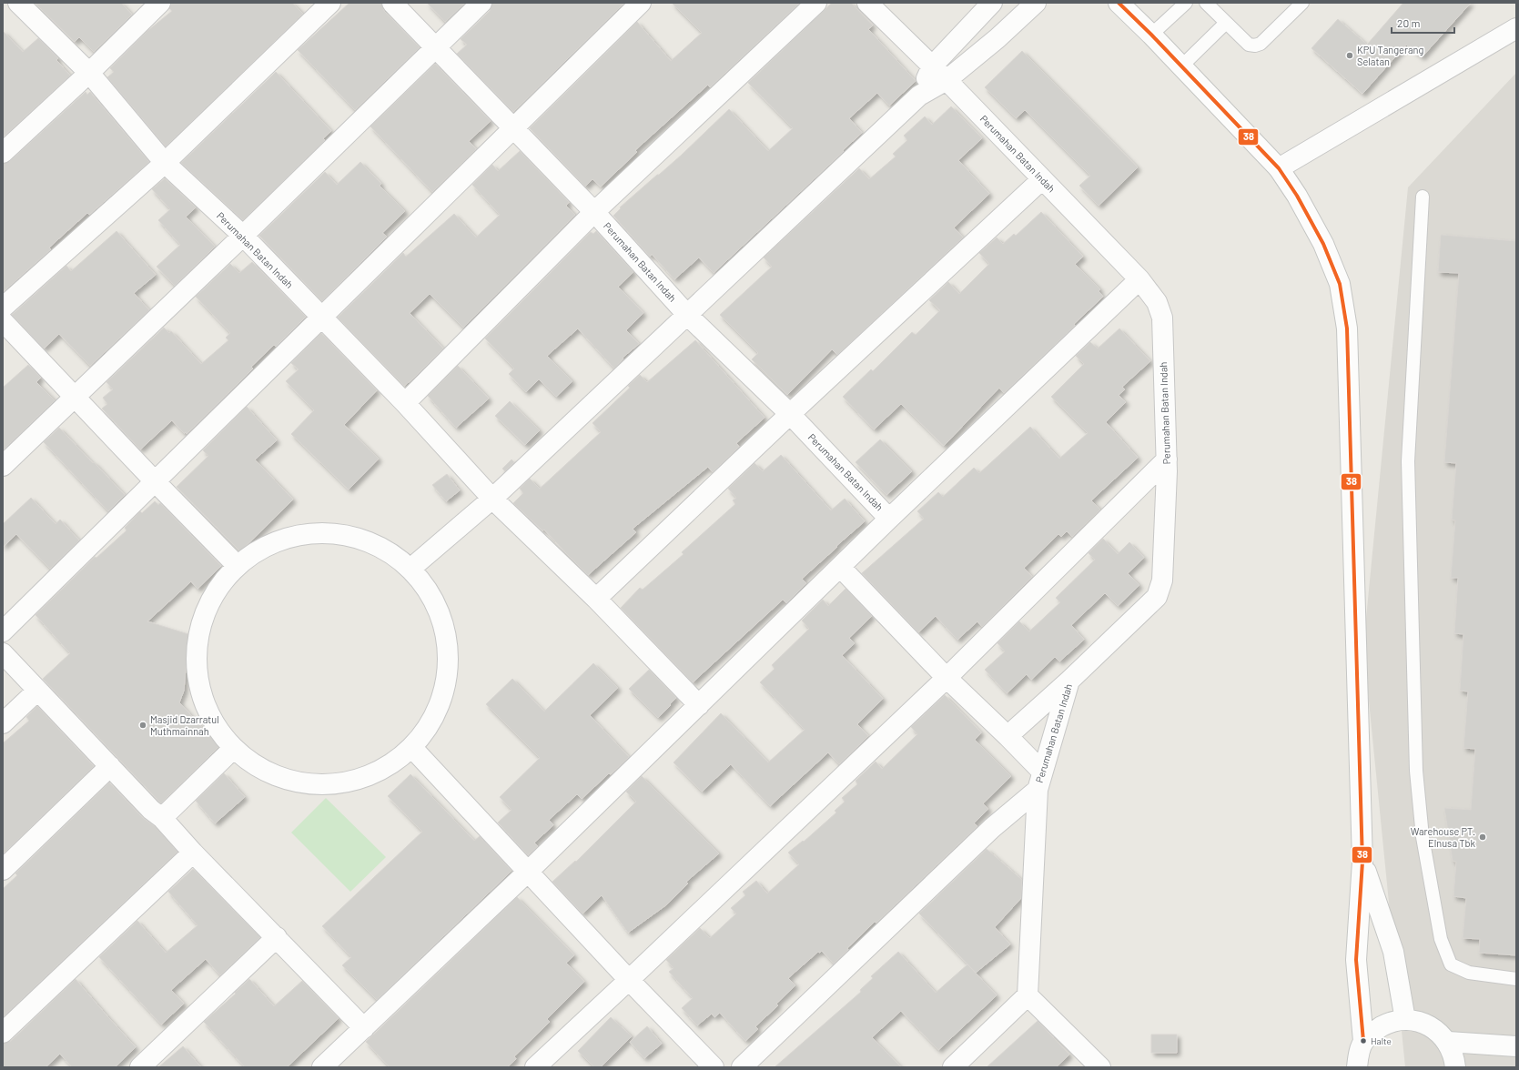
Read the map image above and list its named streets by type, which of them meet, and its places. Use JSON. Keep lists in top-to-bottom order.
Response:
{
  "streets": {
    "street": ["Perumahan Batan Indah"]
  },
  "places": [
    "KPU Tangerang Selatan",
    "Masjid Dzarratul Muthmainnah",
    "Warehouse PT. Elnusa Tbk",
    "Halte"
  ],
  "lines": ["transit line 38"],
  "scale_bar": "20 m"
}
